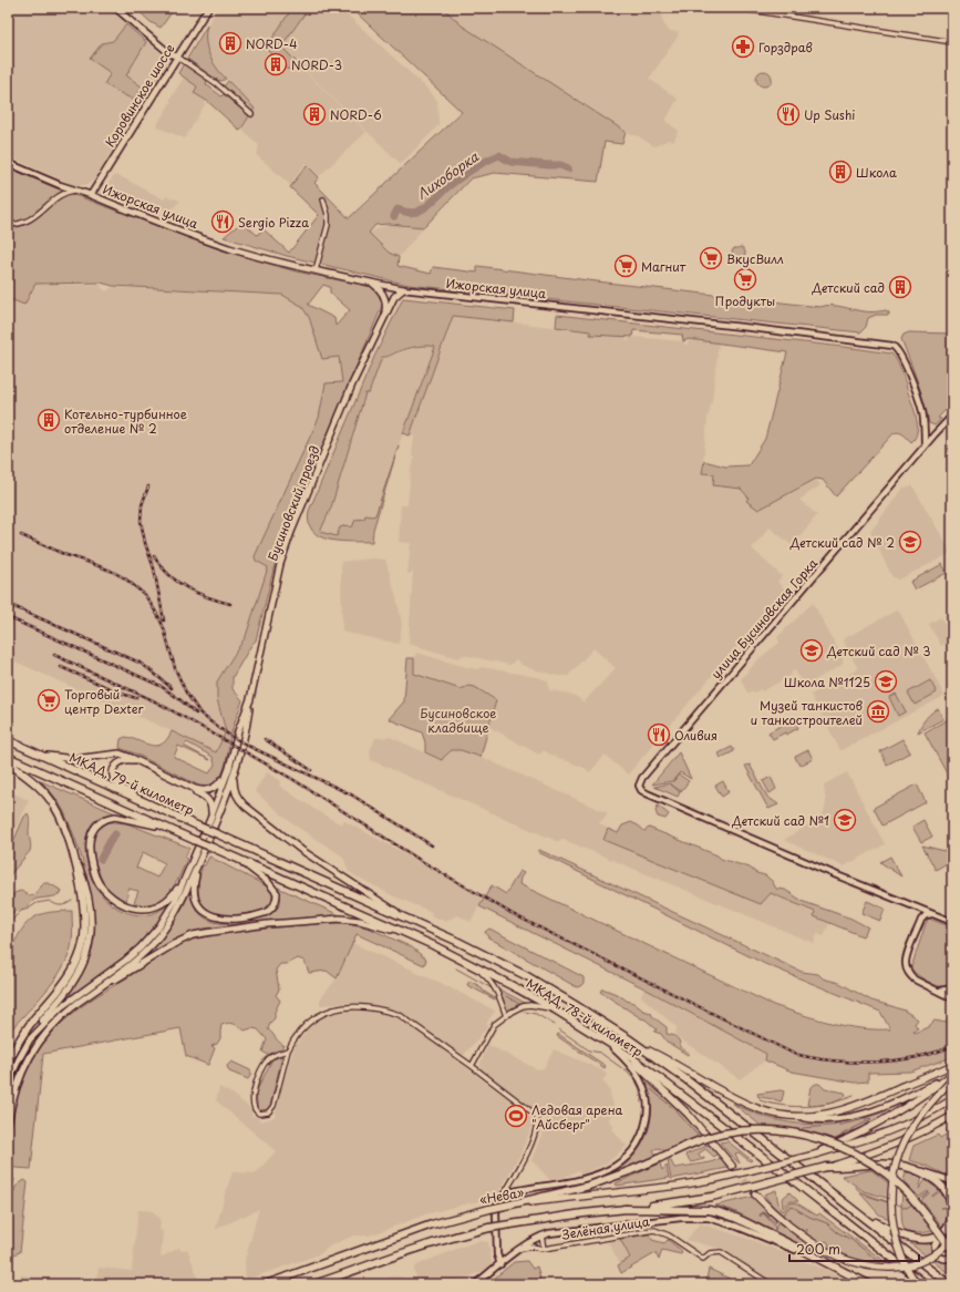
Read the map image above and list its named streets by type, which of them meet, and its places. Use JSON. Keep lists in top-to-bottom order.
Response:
{
  "streets": {
    "highway": ["МКАД, 79-й километр", "МКАД, 78-й километр", "«Нева»"],
    "main road": ["Коровинское шоссе", "Ижорская улица", "Бусиновский проезд"],
    "street": ["улица Бусиновская Горка", "Зелёная улица"]
  },
  "crossings": [
    ["Коровинское шоссе", "Ижорская улица"],
    ["Ижорская улица", "улица Бусиновская Горка"],
    ["МКАД, 79-й километр", "МКАД, 78-й километр"]
  ],
  "water": ["Лихоборка"],
  "parks": ["Бусиновское кладбище"],
  "places": {
    "building": [
      "NORD-4",
      "NORD-3",
      "NORD-6",
      "Школа",
      "Детский сад",
      "Котельно-турбинное отделение № 2"
    ],
    "pharmacy": ["Горздрав"],
    "restaurant": ["Up Sushi", "Sergio Pizza", "Оливия"],
    "supermarket": [
      "ВкусВилл",
      "Магнит",
      "Продукты",
      "Торговый центр Dexter"
    ],
    "school or university": [
      "Детский сад № 2",
      "Детский сад № 3",
      "Школа №1125",
      "Детский сад №1"
    ],
    "museum": ["Музей танкистов и танкостроителей"],
    "sports": ["Ледовая арена \"Айсберг\""]
  },
  "scale_bar": "200 m"
}
